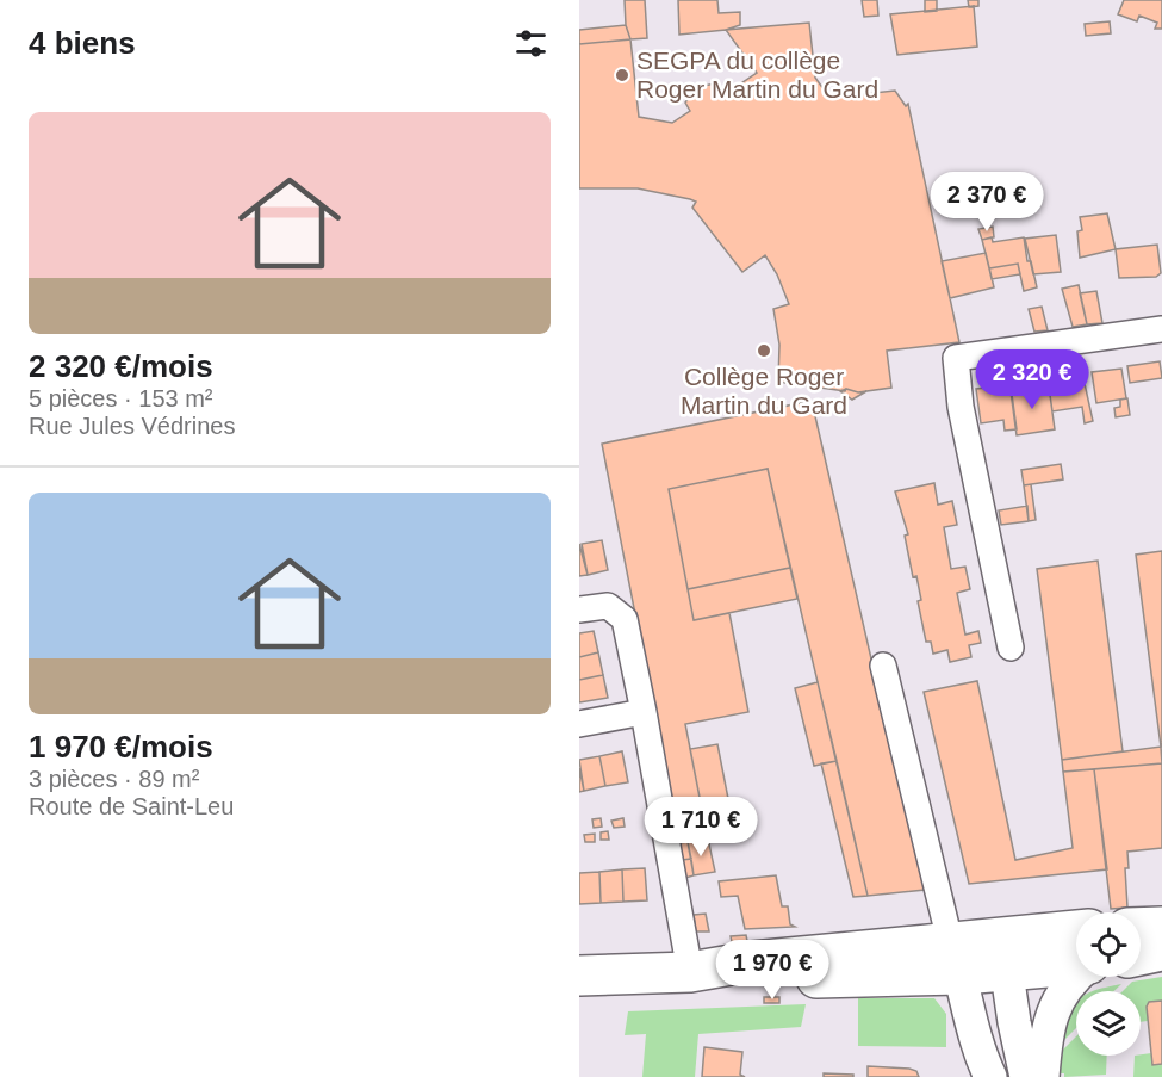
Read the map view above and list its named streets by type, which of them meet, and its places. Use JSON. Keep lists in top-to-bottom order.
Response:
{
  "places": ["SEGPA du collège Roger Martin du Gard", "Collège Roger Martin du Gard"],
  "page": {
    "heading": "4 biens",
    "list": [
      {
        "name": "2 320 €/mois",
        "note": "5 pièces · 153 m² · Rue Jules Védrines"
      },
      {
        "name": "1 970 €/mois",
        "note": "3 pièces · 89 m² · Route de Saint-Leu"
      }
    ],
    "price": [
      "2 370 €",
      "2 320 €",
      "1 710 €",
      "1 970 €"
    ]
  }
}
